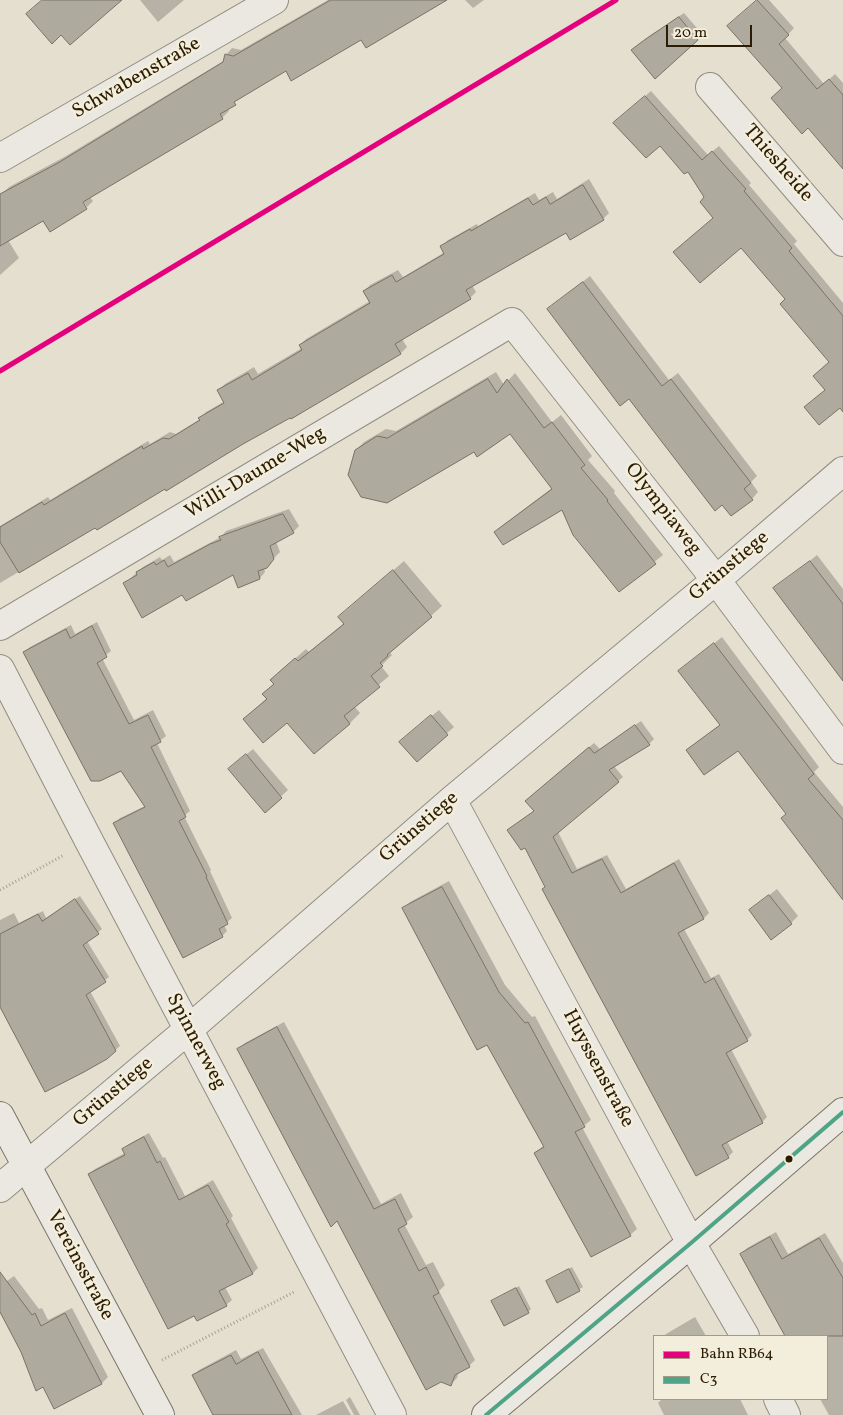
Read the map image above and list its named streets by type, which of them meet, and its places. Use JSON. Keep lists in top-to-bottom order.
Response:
{
  "streets": {
    "street": [
      "Schwabenstraße",
      "Thiesheide",
      "Willi-Daume-Weg",
      "Olympiaweg",
      "Grünstiege",
      "Spinnerweg",
      "Huyssenstraße",
      "Vereinsstraße"
    ]
  },
  "crossings": [
    ["Willi-Daume-Weg", "Olympiaweg"],
    ["Olympiaweg", "Grünstiege"],
    ["Grünstiege", "Spinnerweg"],
    ["Grünstiege", "Huyssenstraße"],
    ["Grünstiege", "Vereinsstraße"]
  ],
  "lines": ["rail line RB64", "transit line C3"],
  "legend": ["Bahn RB64", "C3"],
  "scale_bar": "20 m"
}
